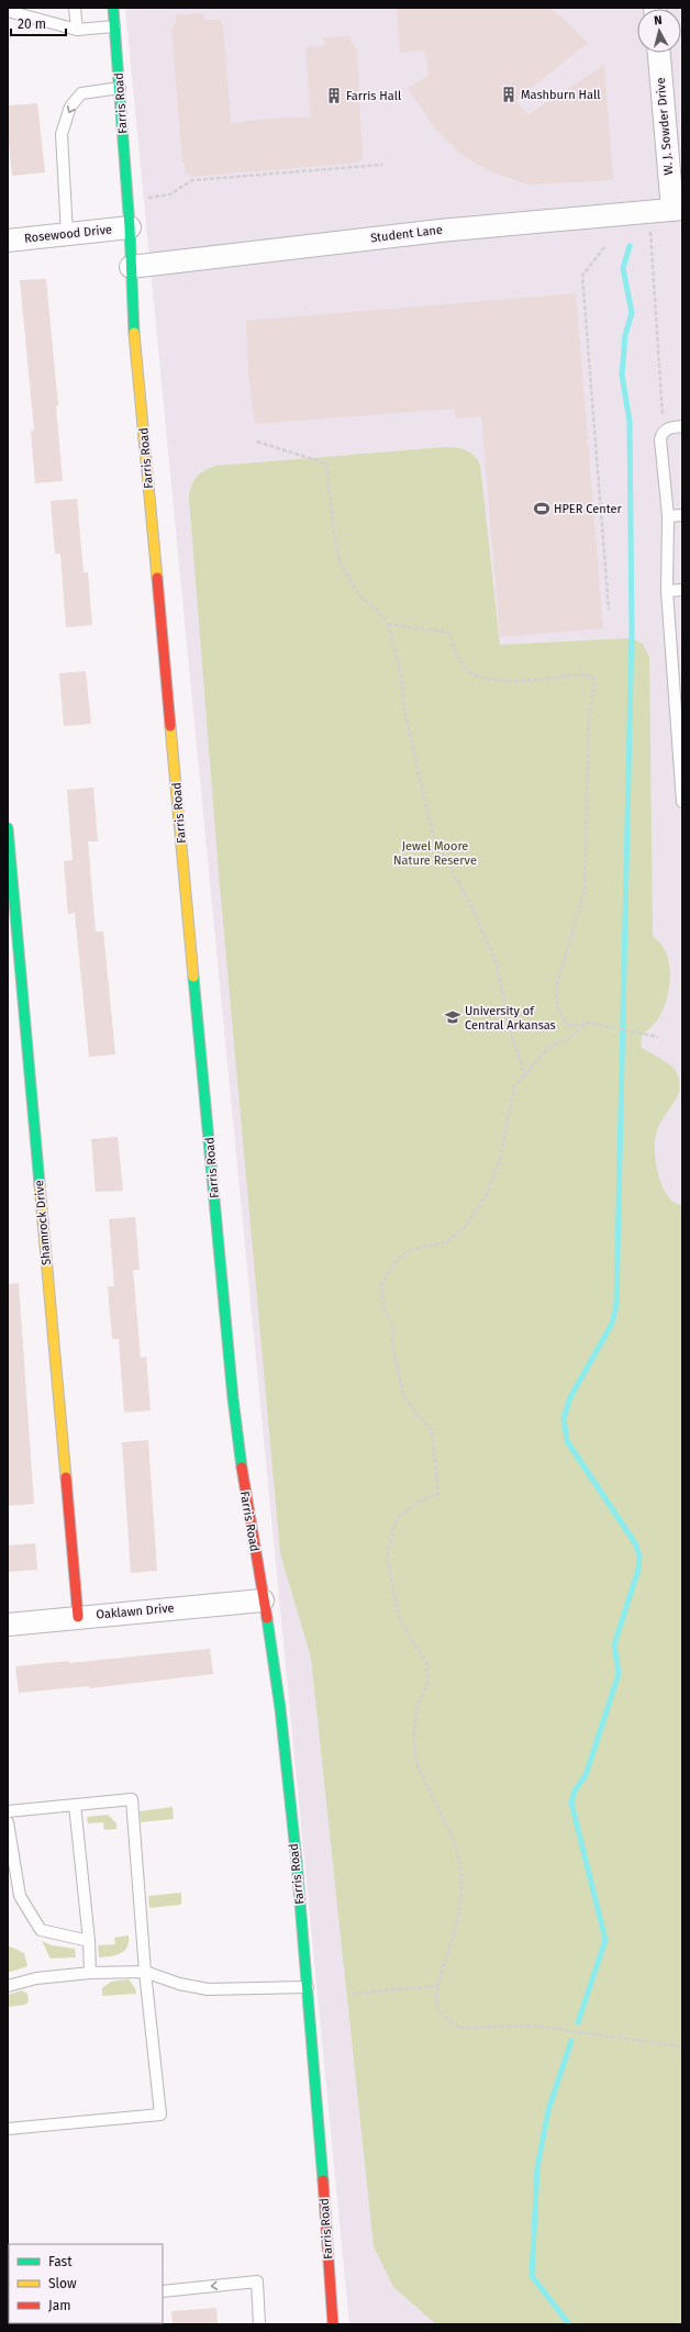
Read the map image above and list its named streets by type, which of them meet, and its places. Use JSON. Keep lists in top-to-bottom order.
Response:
{
  "streets": {
    "street": [
      "Farris Road",
      "W. J. Sowder Drive",
      "Rosewood Drive",
      "Student Lane",
      "Shamrock Drive",
      "Oaklawn Drive"
    ]
  },
  "crossings": [
    ["Farris Road", "Rosewood Drive"],
    ["Farris Road", "Student Lane"],
    ["Farris Road", "Oaklawn Drive"],
    ["W. J. Sowder Drive", "Student Lane"],
    ["Shamrock Drive", "Oaklawn Drive"]
  ],
  "parks": ["Jewel Moore Nature Reserve"],
  "places": {
    "building": ["Mashburn Hall", "Farris Hall"],
    "sports": ["HPER Center"],
    "school or university": ["University of Central Arkansas"]
  },
  "legend": ["Fast", "Slow", "Jam"],
  "scale_bar": "20 m",
  "north": "top"
}
